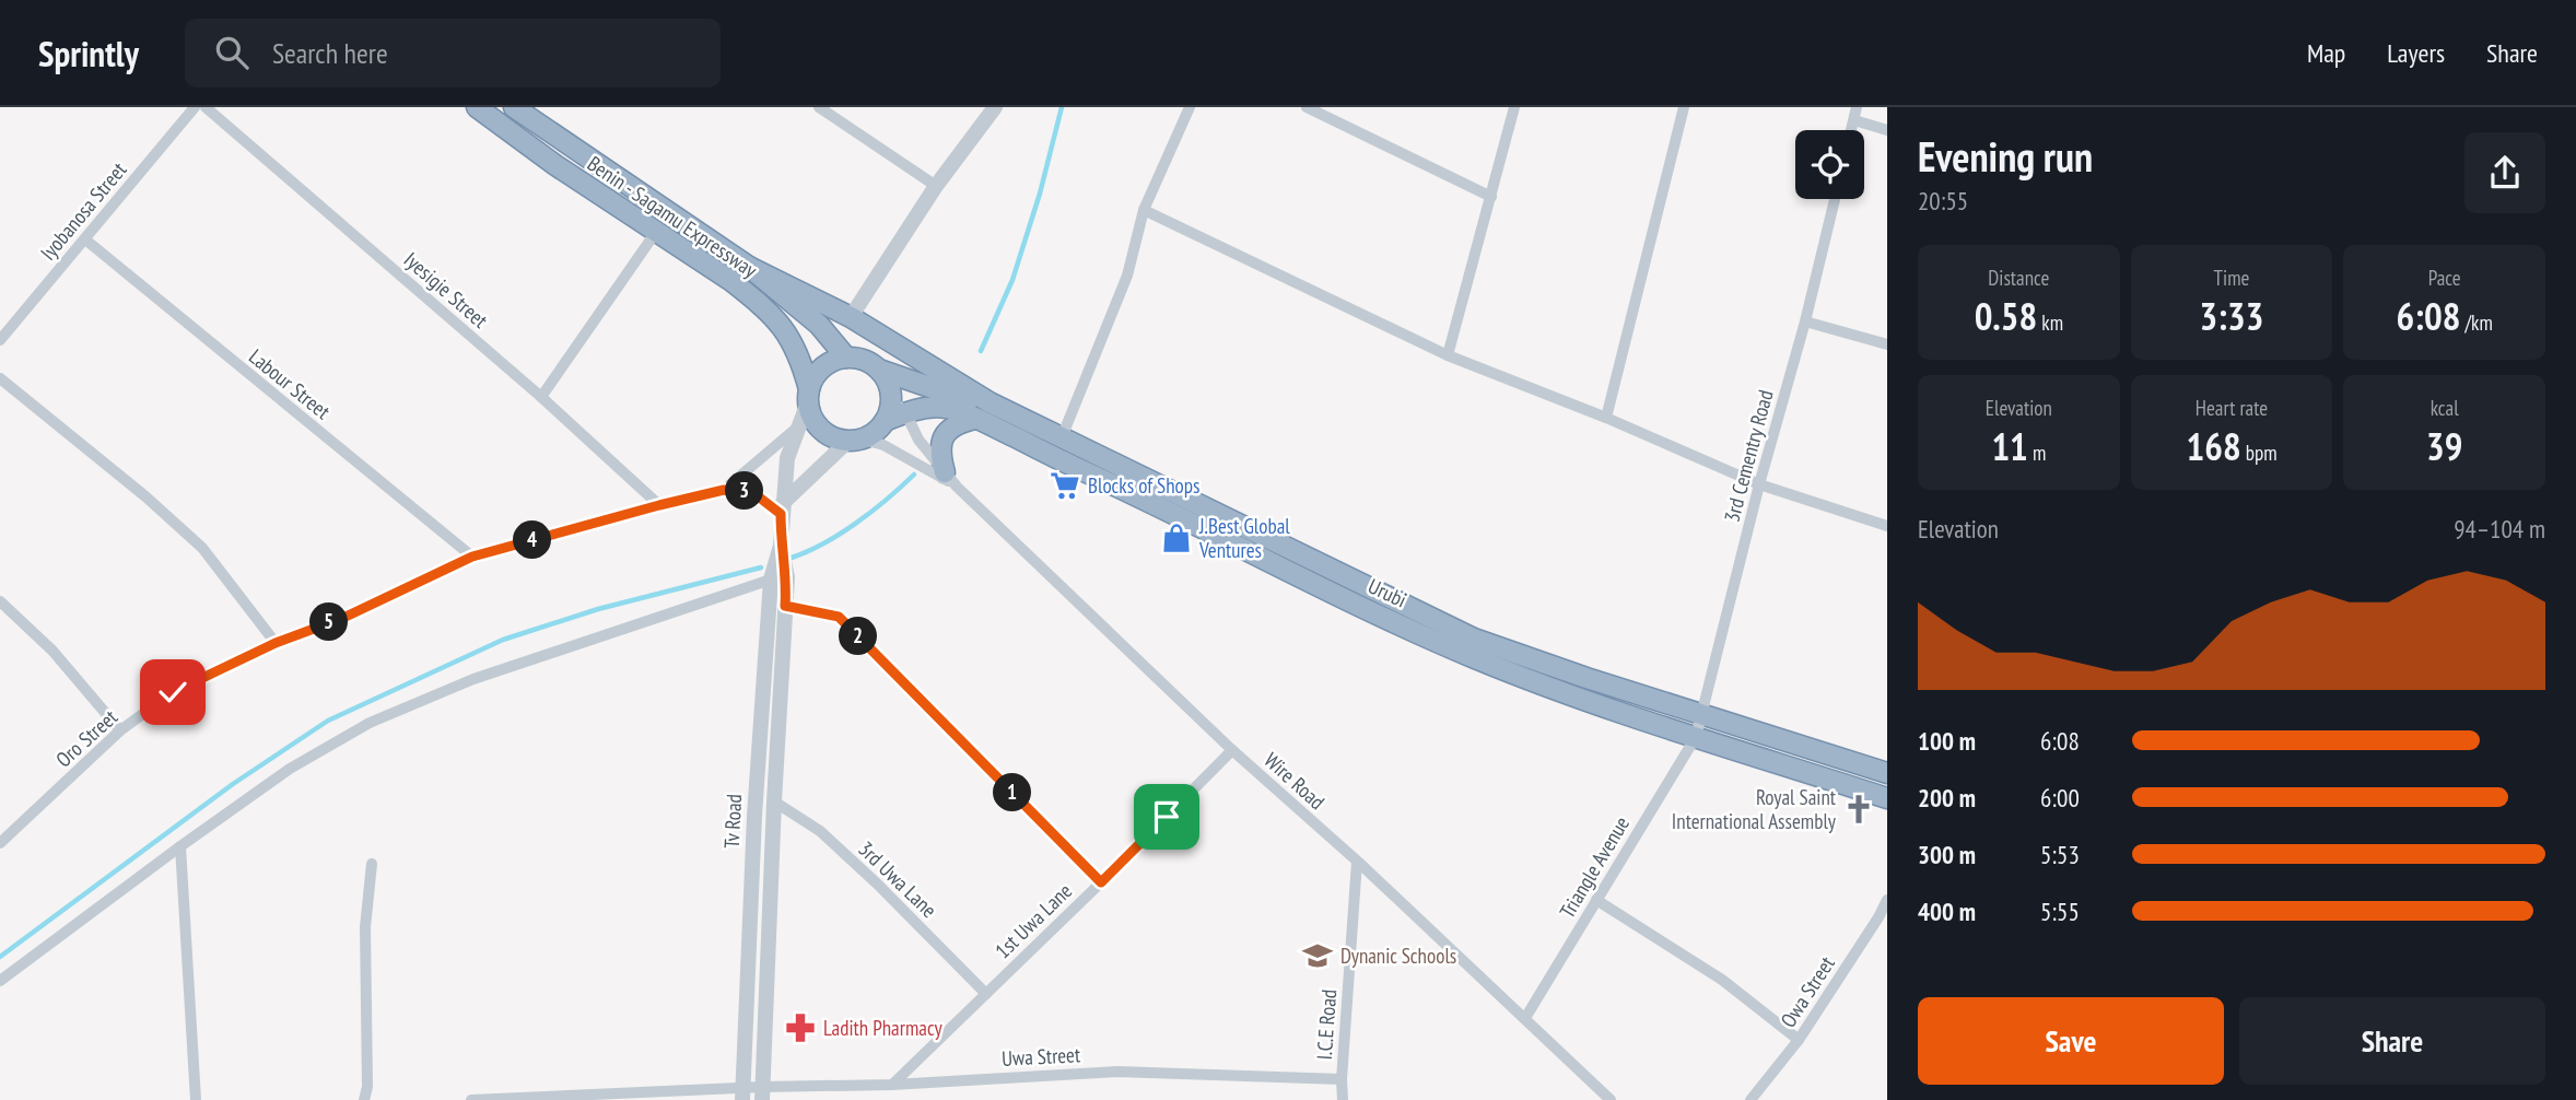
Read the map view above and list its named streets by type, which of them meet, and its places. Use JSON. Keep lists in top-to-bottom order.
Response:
{
  "streets": {
    "highway": ["Benin - Sagamu Expressway", "Urubi"],
    "street": [
      "Iyobanosa Street",
      "Iyesigie Street",
      "Labour Street",
      "3rd Cementry Road",
      "Oro Street",
      "Wire Road",
      "Tv Road",
      "Triangle Avenue",
      "3rd Uwa Lane",
      "1st Uwa Lane",
      "Owa Street",
      "I.C.E Road",
      "Uwa Street"
    ]
  },
  "crossings": [
    ["Iyobanosa Street", "Labour Street"],
    ["Benin - Sagamu Expressway", "Iyesigie Street"],
    ["Benin - Sagamu Expressway", "Urubi"],
    ["Benin - Sagamu Expressway", "Oro Street"],
    ["Benin - Sagamu Expressway", "Wire Road"],
    ["Benin - Sagamu Expressway", "Tv Road"],
    ["Iyesigie Street", "Oro Street"],
    ["Iyesigie Street", "Tv Road"],
    ["Labour Street", "Oro Street"],
    ["3rd Cementry Road", "Urubi"],
    ["3rd Cementry Road", "Triangle Avenue"],
    ["Urubi", "Wire Road"],
    ["Urubi", "Tv Road"],
    ["Urubi", "Triangle Avenue"],
    ["Oro Street", "Tv Road"],
    ["Wire Road", "Tv Road"],
    ["Wire Road", "Triangle Avenue"],
    ["Wire Road", "1st Uwa Lane"],
    ["Wire Road", "I.C.E Road"],
    ["Tv Road", "3rd Uwa Lane"],
    ["Tv Road", "Uwa Street"],
    ["3rd Uwa Lane", "1st Uwa Lane"],
    ["1st Uwa Lane", "Uwa Street"],
    ["I.C.E Road", "Uwa Street"]
  ],
  "places": {
    "supermarket": ["Blocks of Shops"],
    "shop": ["J.Best Global Ventures"],
    "church": ["Royal Saint International Assembly"],
    "school or university": ["Dynanic Schools"],
    "pharmacy": ["Ladith Pharmacy"]
  },
  "page": {
    "header": "Sprintly",
    "search": "Search here",
    "nav": ["Map", "Layers", "Share"],
    "heading": ["Evening run", "20:55"],
    "stats": [
      ["Distance", "0.58 km"],
      ["Time", "3:33"],
      ["Pace", "6:08 /km"],
      ["Elevation", "11 m"],
      ["Heart rate", "168 bpm"],
      ["kcal", "39"]
    ],
    "pins": [
      "3",
      "4",
      "5",
      "2",
      "1"
    ],
    "chart": ["Elevation", "94–104 m"],
    "list": [
      {
        "name": "100 m",
        "note": "6:08"
      },
      {
        "name": "200 m",
        "note": "6:00"
      },
      {
        "name": "300 m",
        "note": "5:53"
      },
      {
        "name": "400 m",
        "note": "5:55"
      }
    ],
    "buttons": ["Save", "Share"]
  }
}
